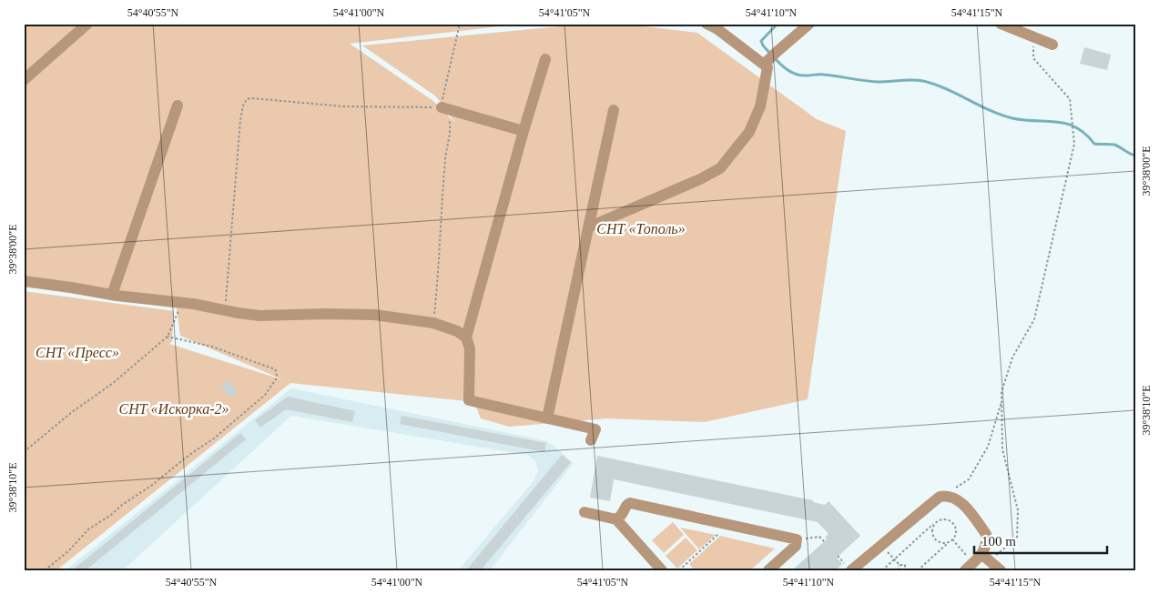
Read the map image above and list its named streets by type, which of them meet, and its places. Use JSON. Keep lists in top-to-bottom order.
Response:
{
  "parks": ["СНТ «Тополь»", "СНТ «Пресс»", "СНТ «Искорка-2»"],
  "scale_bar": "100 m",
  "coordinates": [
    "54°40'55\"N",
    "54°41'00\"N",
    "54°41'05\"N",
    "54°41'10\"N",
    "54°41'15\"N",
    "39°38'00\"E",
    "39°38'10\"E"
  ]
}
